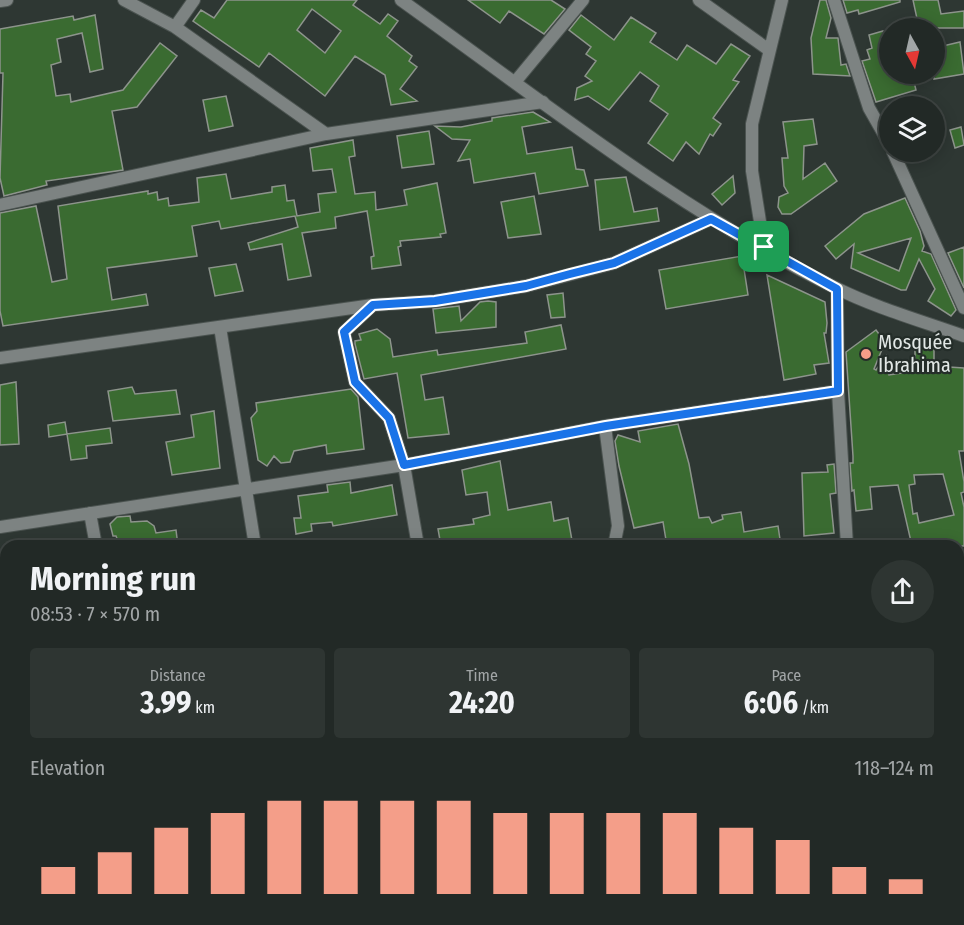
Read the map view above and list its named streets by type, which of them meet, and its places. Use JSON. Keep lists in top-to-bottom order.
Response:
{
  "places": ["Mosquée Ibrahima"],
  "north": "bottom",
  "page": {
    "heading": ["Morning run", "08:53 · 7 × 570 m"],
    "stats": [
      ["Distance", "3.99 km"],
      ["Time", "24:20"],
      ["Pace", "6:06 /km"]
    ],
    "chart": ["Elevation", "118–124 m"]
  }
}
